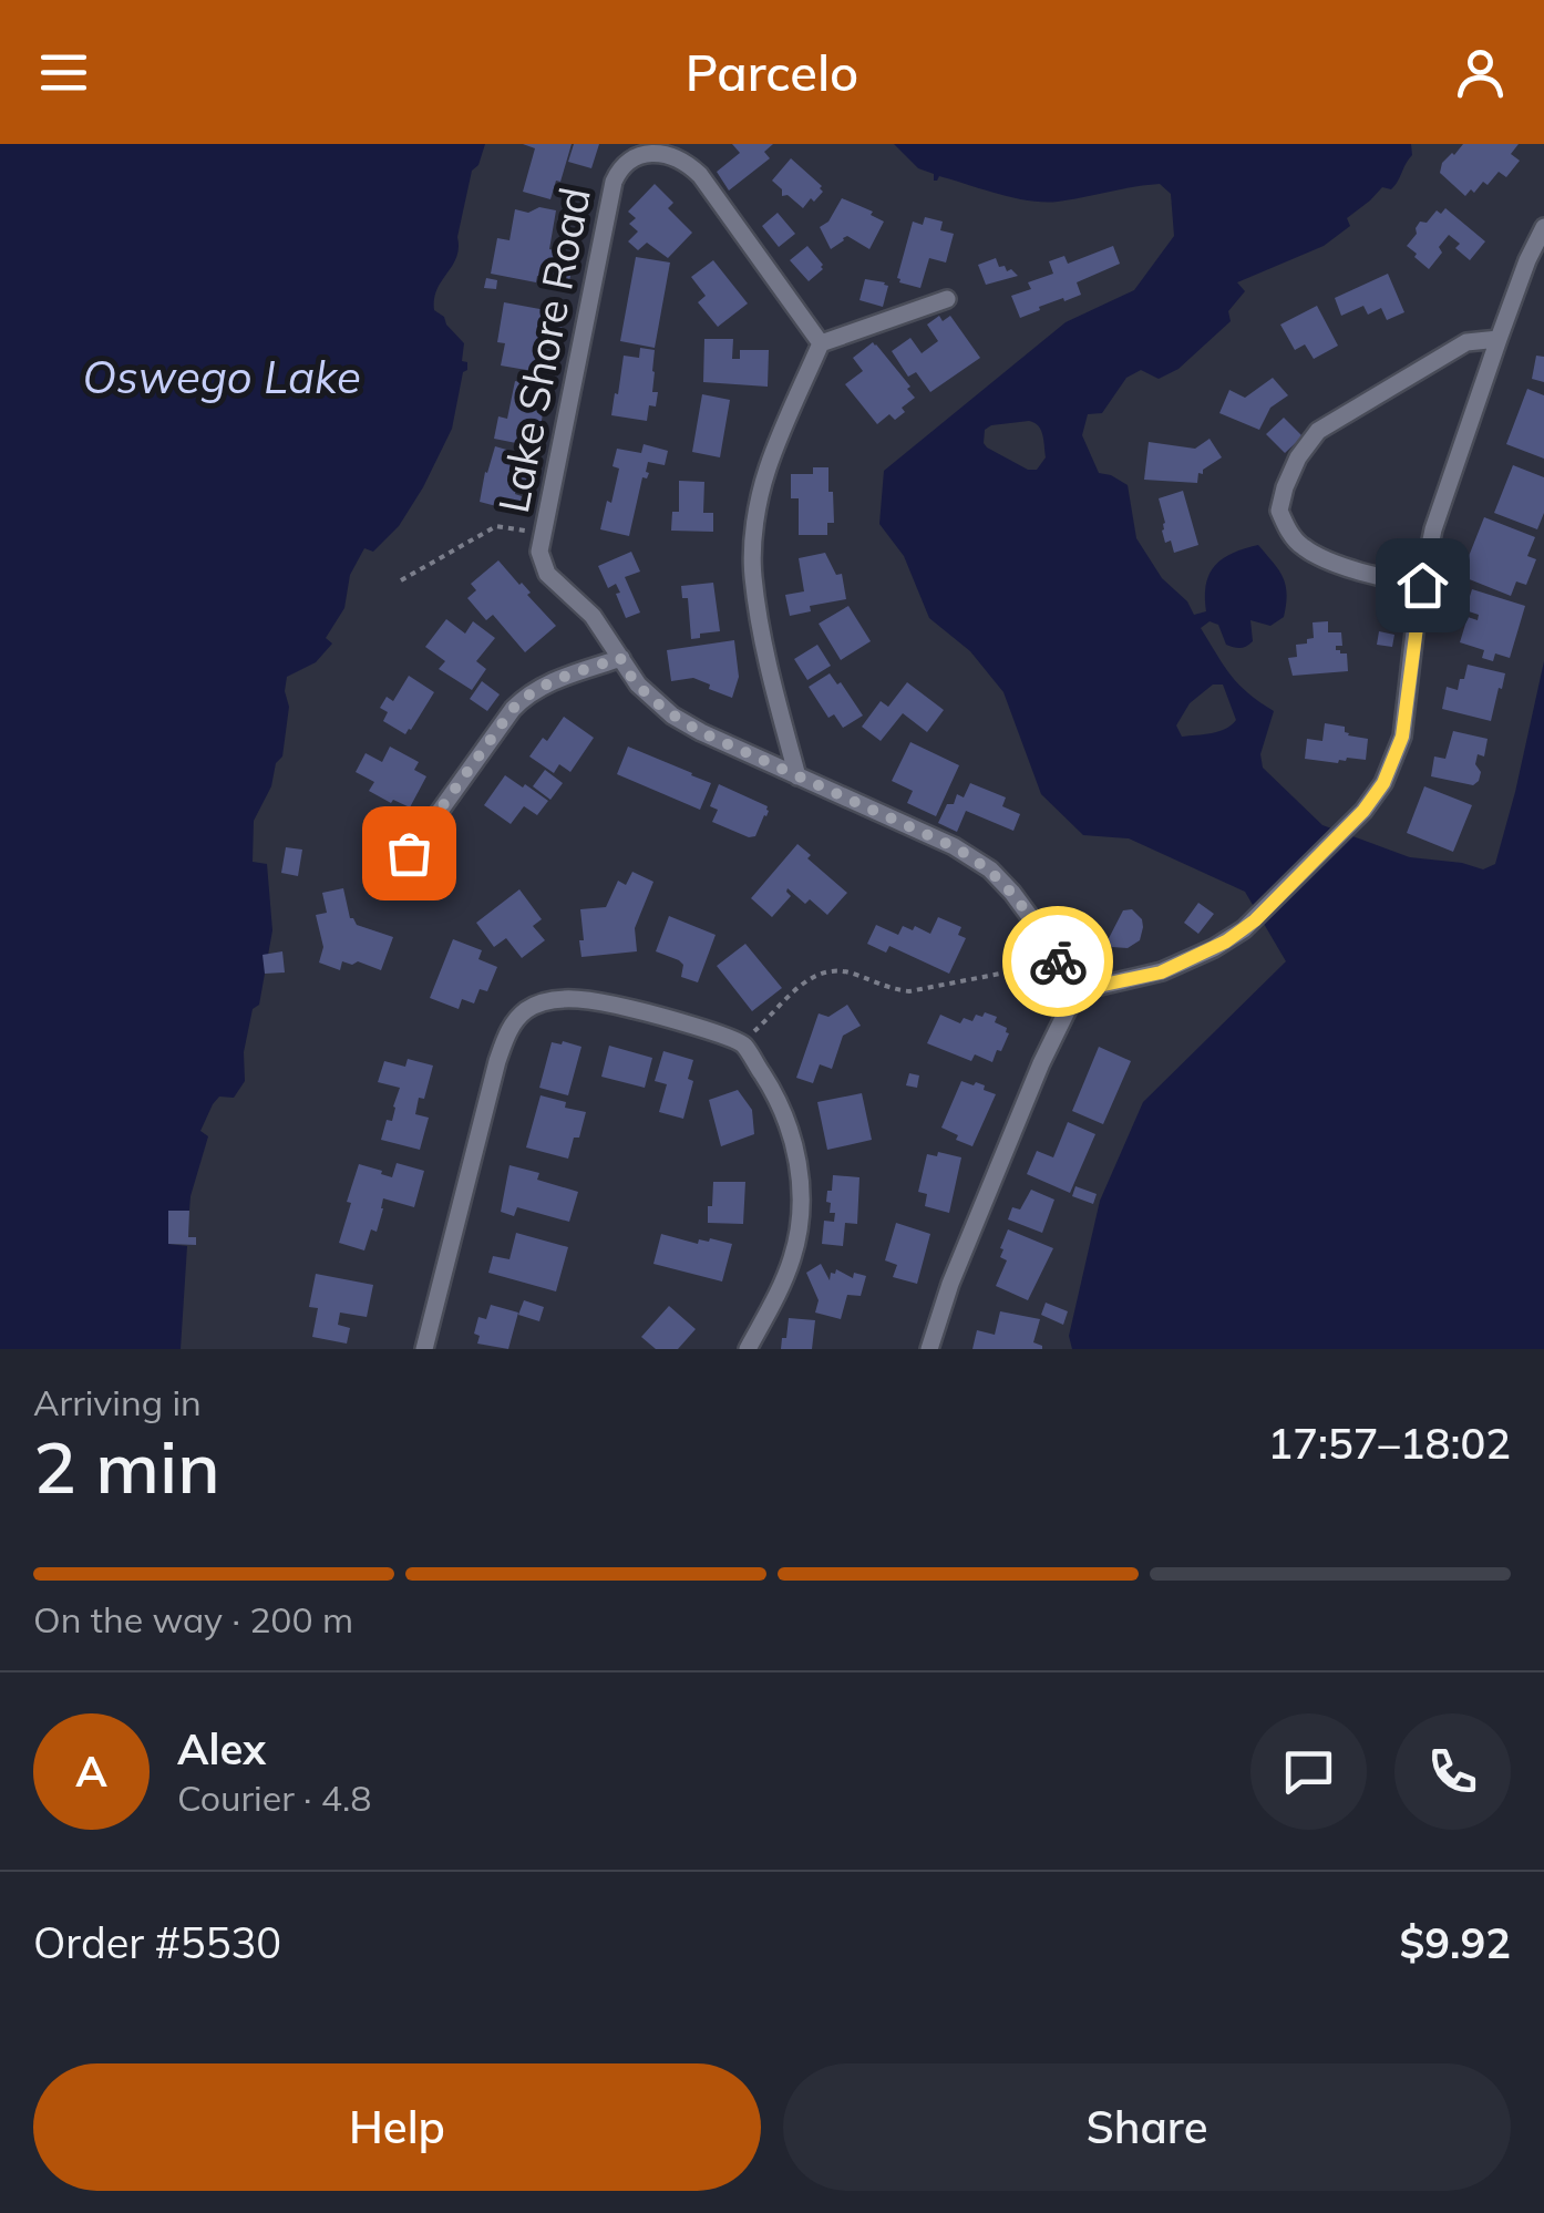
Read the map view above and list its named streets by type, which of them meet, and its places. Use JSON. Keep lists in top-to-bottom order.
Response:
{
  "streets": {
    "street": ["Lake Shore Road"]
  },
  "water": ["Oswego Lake"],
  "page": {
    "header": "Parcelo",
    "heading": ["2 min", "Arriving in", "17:57–18:02"],
    "panel": [
      "Alex",
      "Courier · 4.8",
      "Order #5530",
      "$9.92"
    ],
    "bar": "On the way · 200 m",
    "round": "A",
    "buttons": ["Help", "Share"]
  }
}
